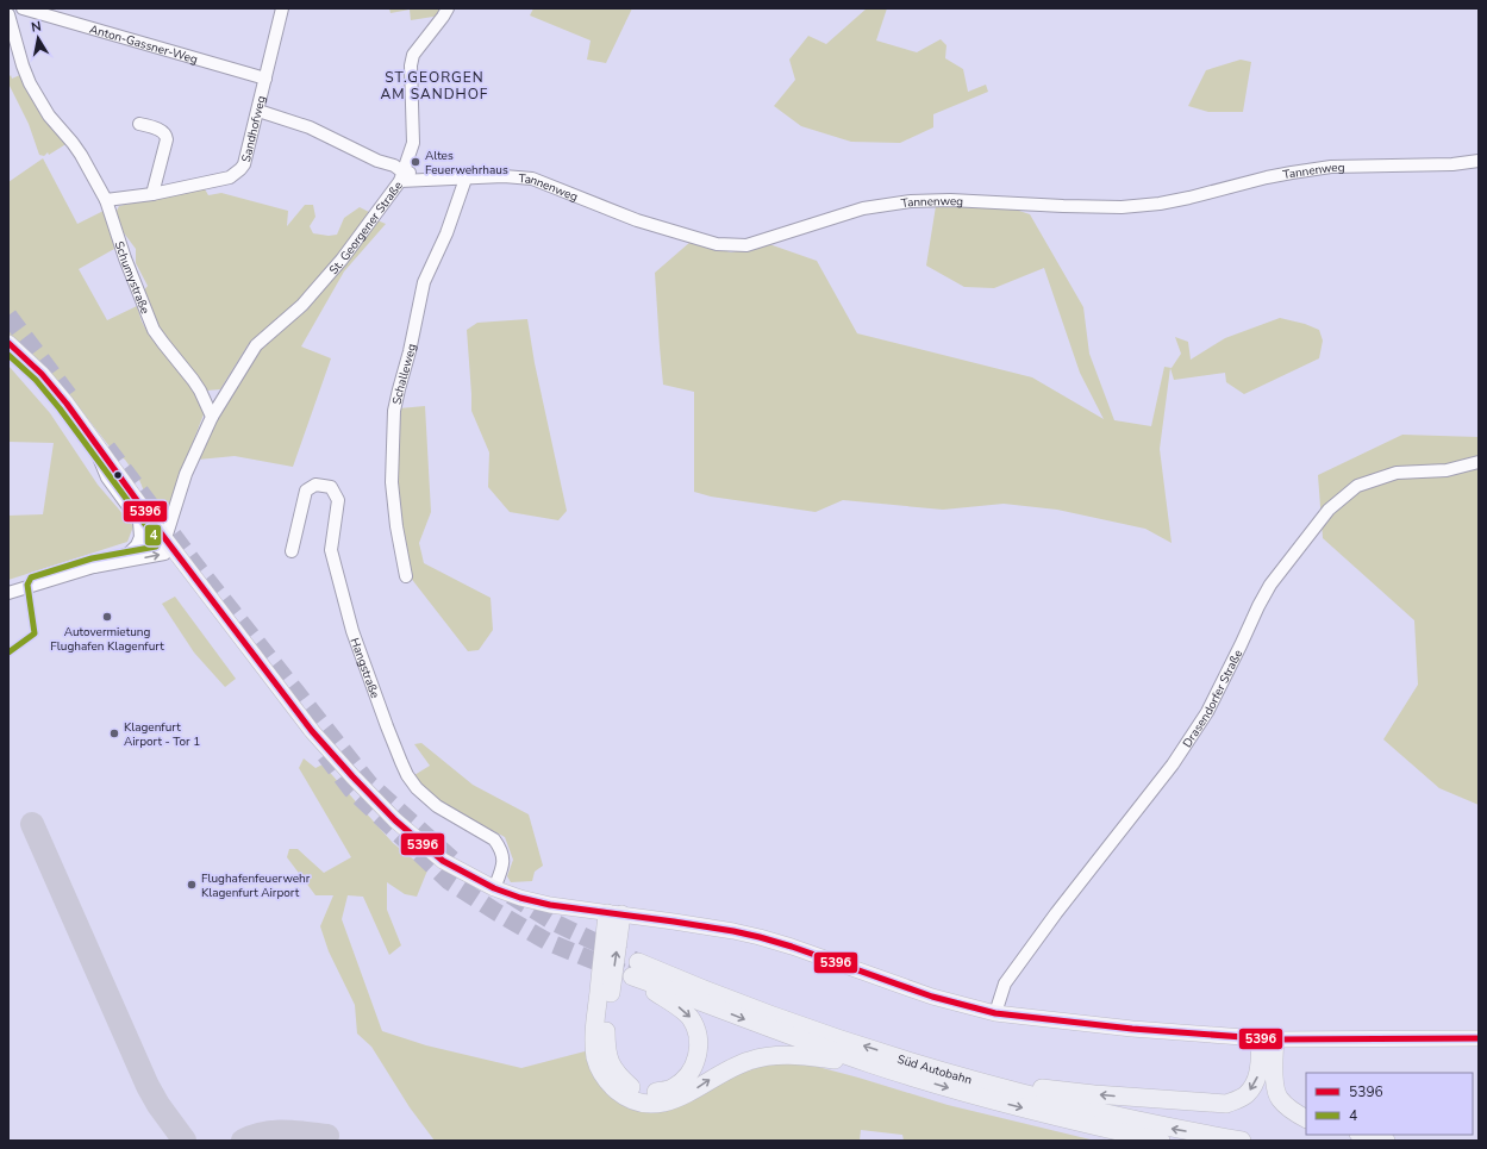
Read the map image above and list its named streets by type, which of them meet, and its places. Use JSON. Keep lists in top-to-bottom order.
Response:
{
  "streets": {
    "highway": ["Süd Autobahn"],
    "street": [
      "Anton-Gassner-Weg",
      "Sandhofweg",
      "Tannenweg",
      "St. Georgener Straße",
      "Schumystraße",
      "Schalleweg",
      "Hangstraße",
      "Drasendorfer Straße"
    ]
  },
  "crossings": [
    ["Anton-Gassner-Weg", "Sandhofweg"],
    ["Sandhofweg", "Tannenweg"],
    ["Sandhofweg", "Schumystraße"],
    ["Tannenweg", "St. Georgener Straße"],
    ["Tannenweg", "Schalleweg"],
    ["St. Georgener Straße", "Schumystraße"]
  ],
  "districts": ["ST.GEORGEN AM SANDHOF"],
  "places": [
    "Altes Feuerwehrhaus",
    "Autovermietung Flughafen Klagenfurt",
    "Klagenfurt Airport - Tor 1",
    "Flughafenfeuerwehr Klagenfurt Airport"
  ],
  "lines": ["transit line 5396", "transit line 4"],
  "legend": ["5396", "4"],
  "north": "top"
}
